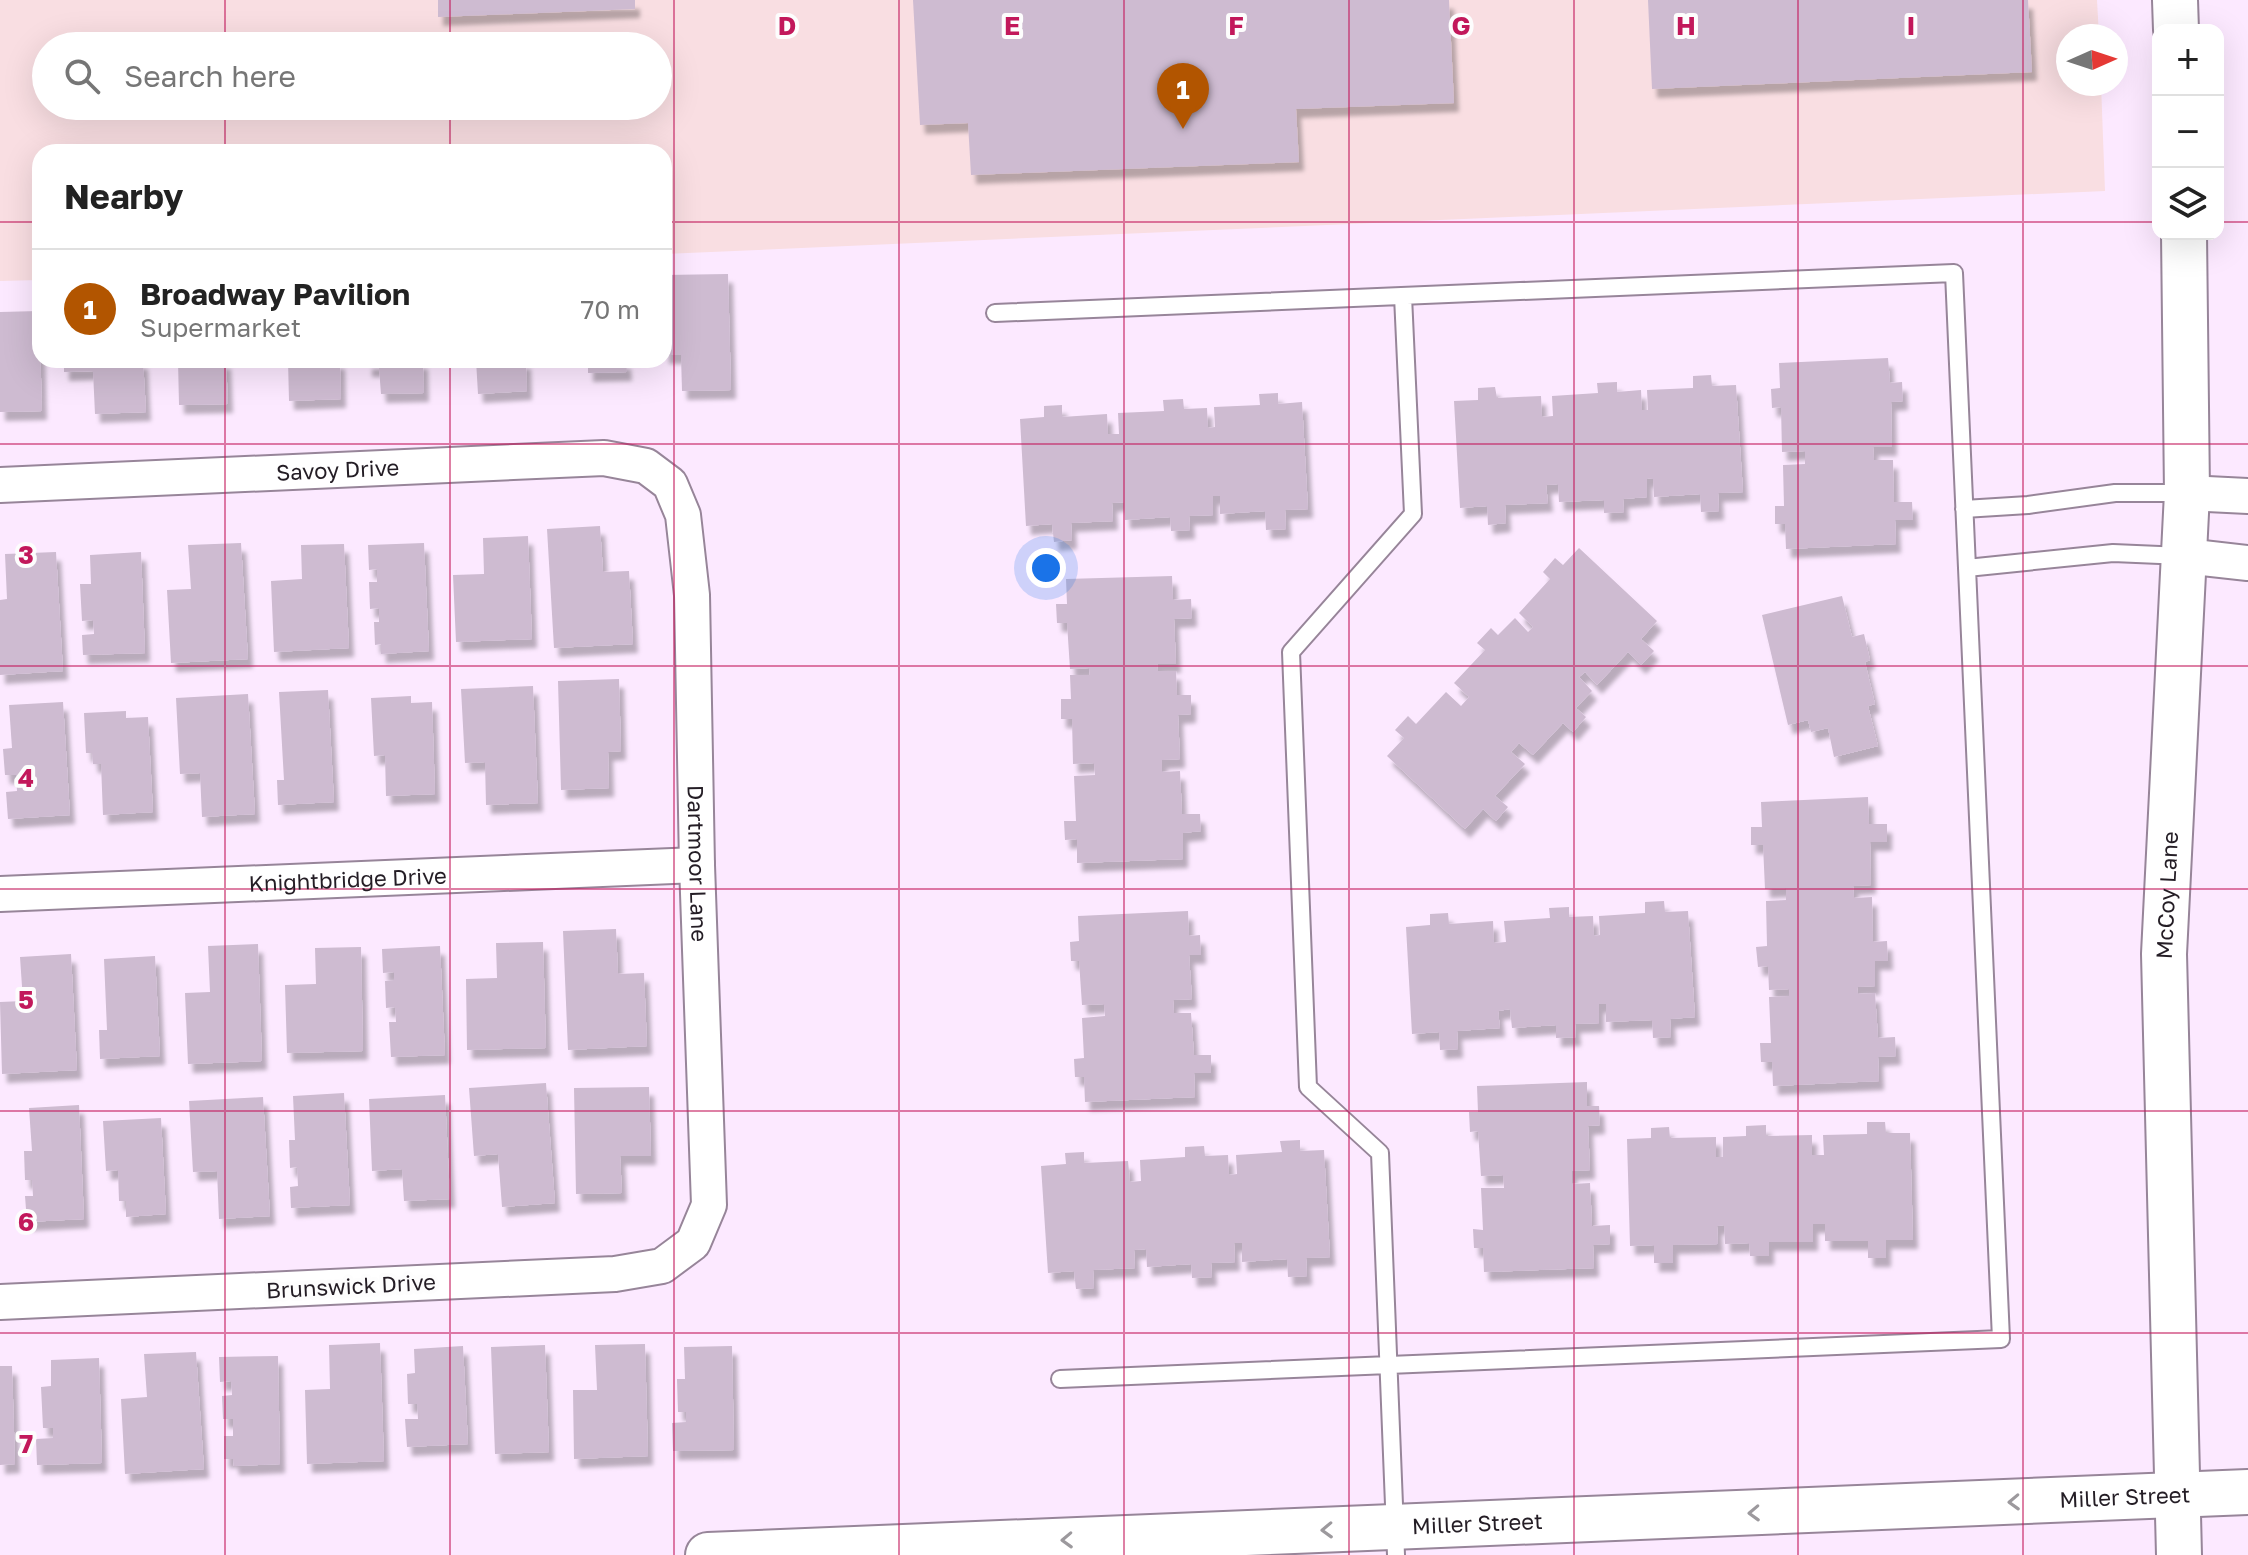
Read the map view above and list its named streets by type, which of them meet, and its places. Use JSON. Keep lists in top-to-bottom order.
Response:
{
  "streets": {
    "street": [
      "Savoy Drive",
      "Dartmoor Lane",
      "Knightbridge Drive",
      "McCoy Lane",
      "Brunswick Drive",
      "Miller Street"
    ]
  },
  "crossings": [
    ["Savoy Drive", "Dartmoor Lane"],
    ["Dartmoor Lane", "Knightbridge Drive"],
    ["Dartmoor Lane", "Brunswick Drive"],
    ["McCoy Lane", "Miller Street"]
  ],
  "one_way": ["Miller Street"],
  "north": "right",
  "page": {
    "map_buttons": ["+", "−"],
    "search": "Search here",
    "pins": "1",
    "heading": "Nearby",
    "list": [
      {
        "mark": "1",
        "name": "Broadway Pavilion",
        "note": "Supermarket",
        "value": "70 m"
      }
    ]
  },
  "grid": {
    "columns": [
      "D",
      "E",
      "F",
      "G",
      "H",
      "I"
    ],
    "rows": [
      "3",
      "4",
      "5",
      "6",
      "7"
    ]
  }
}
